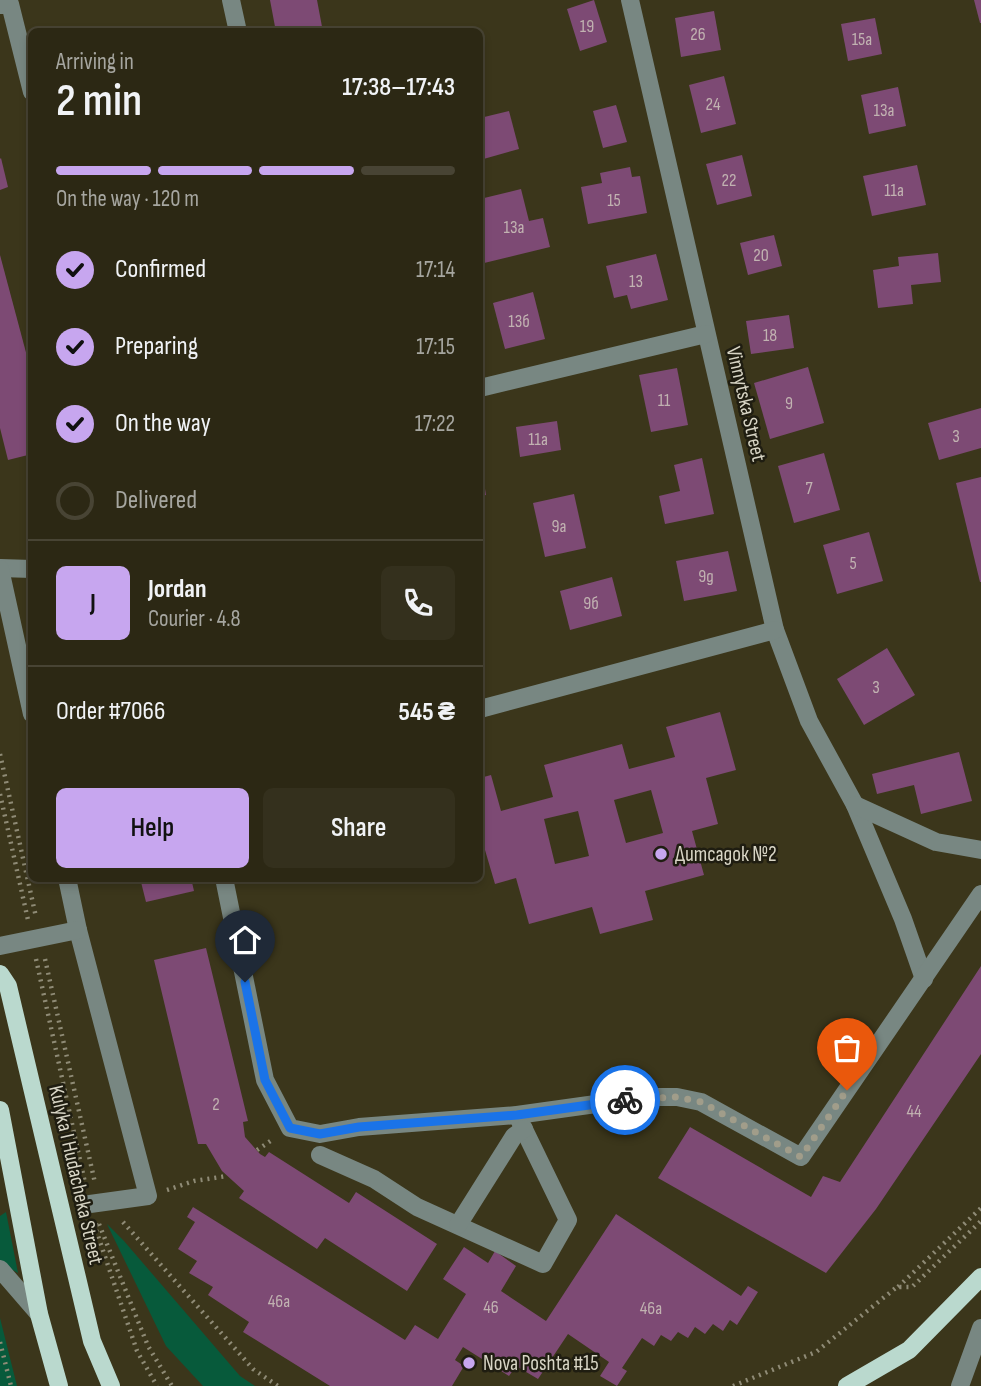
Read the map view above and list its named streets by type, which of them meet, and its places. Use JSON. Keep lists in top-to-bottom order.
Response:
{
  "streets": {
    "main road": ["Kulyka I Hudacheka Street"],
    "street": ["Vinnytska Street"]
  },
  "places": ["Дитсадок №2", "Nova Poshta #15"],
  "house_numbers": [
    "19",
    "26",
    "15а",
    "24",
    "13а",
    "22",
    "11а",
    "15",
    "13а",
    "20",
    "13",
    "13б",
    "18",
    "11",
    "9",
    "3",
    "11а",
    "7",
    "9а",
    "5",
    "9д",
    "9б",
    "3",
    "2",
    "44",
    "46а",
    "46",
    "46а"
  ],
  "page": {
    "heading": ["2 min", "Arriving in", "17:38–17:43"],
    "panel": [
      "Jordan",
      "Courier · 4.8",
      "Order #7066",
      "545 ₴"
    ],
    "bar": "On the way · 120 m",
    "list": [
      ["Confirmed", "17:14"],
      ["Preparing", "17:15"],
      ["On the way", "17:22"],
      "Delivered"
    ],
    "round": "J",
    "buttons": ["Help", "Share"]
  }
}
